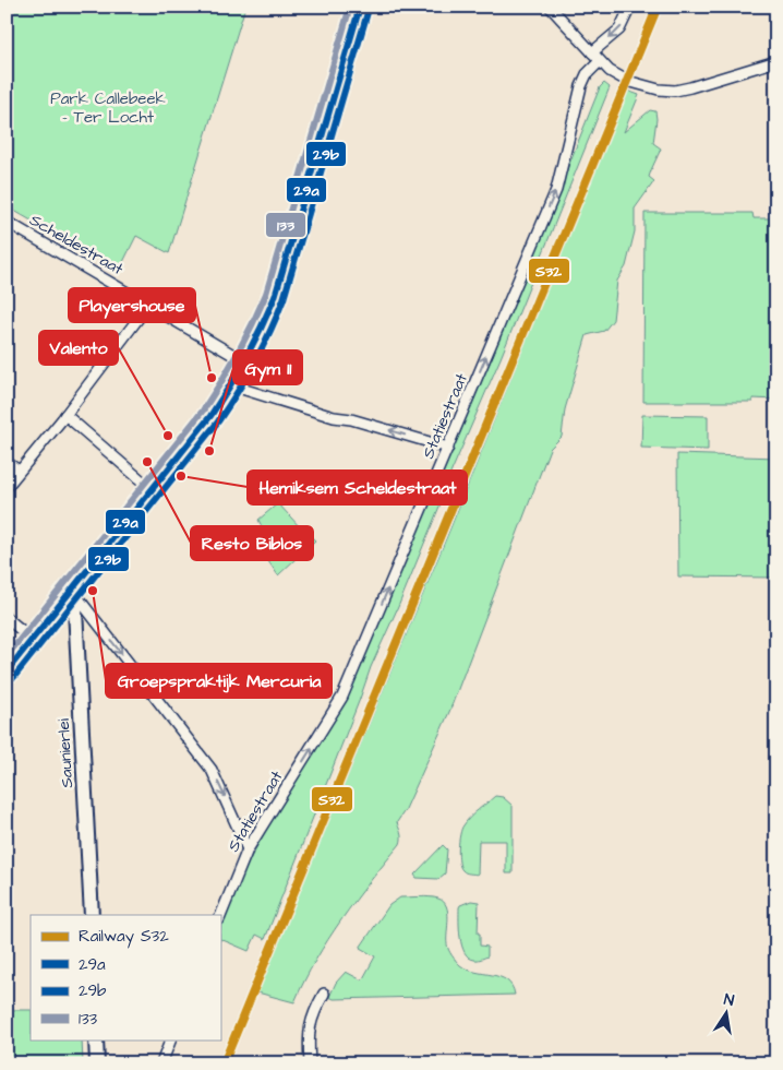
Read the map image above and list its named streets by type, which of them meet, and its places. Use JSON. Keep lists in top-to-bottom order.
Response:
{
  "streets": {
    "main road": ["Saunierlei"],
    "street": ["Scheldestraat", "Statiestraat"]
  },
  "one_way": ["Statiestraat"],
  "parks": ["Park Callebeek - Ter Locht"],
  "places": [
    "Playershouse",
    "Valento",
    "Gym 11",
    "Resto Biblos",
    "Hemiksem Scheldestraat",
    "Groepspraktijk Mercuria"
  ],
  "lines": [
    "rail line S32",
    "transit line 29a",
    "transit line 133",
    "transit line 29b"
  ],
  "legend": [
    "Railway S32",
    "29a",
    "29b",
    "133"
  ],
  "north": "top"
}
